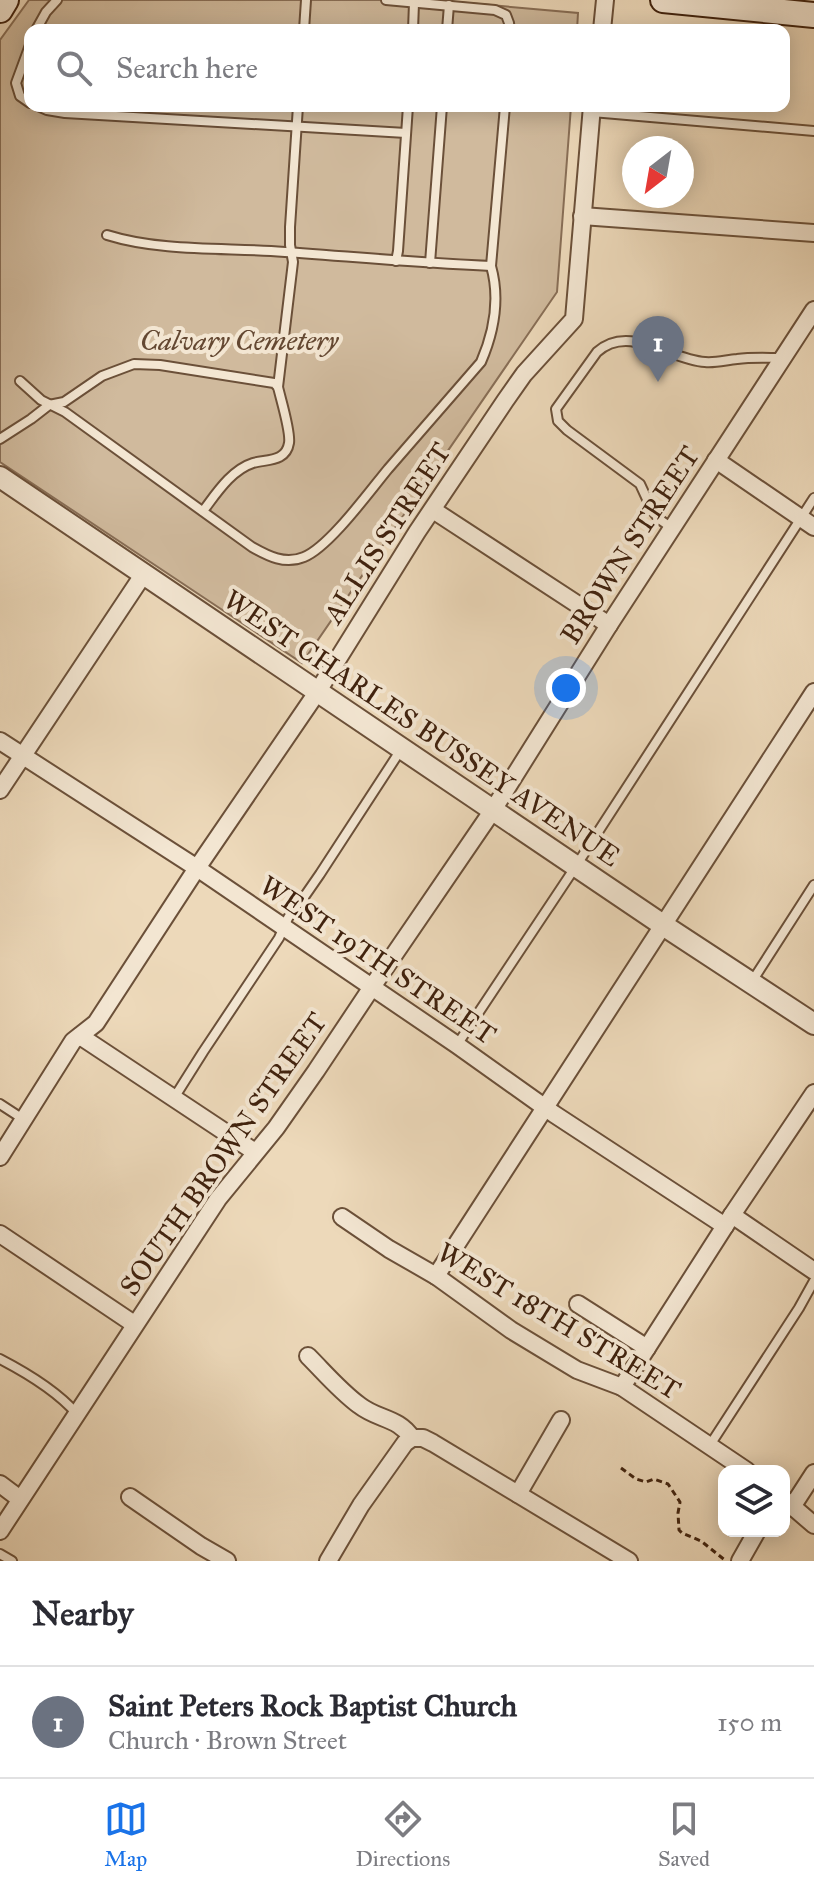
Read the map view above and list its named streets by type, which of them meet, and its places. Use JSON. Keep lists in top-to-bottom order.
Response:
{
  "streets": {
    "street": [
      "ALLIS STREET",
      "BROWN STREET",
      "WEST CHARLES BUSSEY AVENUE",
      "WEST 19TH STREET",
      "SOUTH BROWN STREET",
      "WEST 18TH STREET"
    ]
  },
  "crossings": [
    ["ALLIS STREET", "WEST CHARLES BUSSEY AVENUE"],
    ["ALLIS STREET", "WEST 19TH STREET"],
    ["BROWN STREET", "WEST CHARLES BUSSEY AVENUE"],
    ["BROWN STREET", "SOUTH BROWN STREET"],
    ["WEST CHARLES BUSSEY AVENUE", "SOUTH BROWN STREET"],
    ["WEST 19TH STREET", "SOUTH BROWN STREET"]
  ],
  "parks": ["Calvary Cemetery"],
  "north": "bottom left",
  "page": {
    "search": "Search here",
    "pins": "1",
    "heading": "Nearby",
    "list": [
      {
        "mark": "1",
        "name": "Saint Peters Rock Baptist Church",
        "note": "Church · Brown Street",
        "value": "150 m"
      }
    ],
    "nav": ["Map", "Directions", "Saved"]
  }
}
